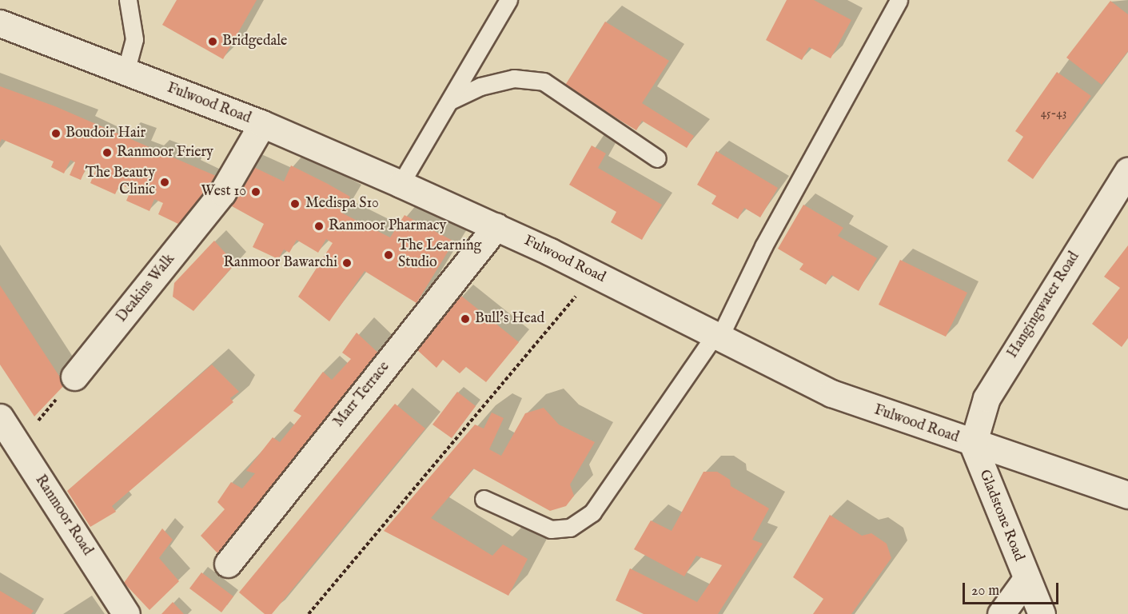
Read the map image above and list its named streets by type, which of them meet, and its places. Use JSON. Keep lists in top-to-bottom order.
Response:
{
  "streets": {
    "street": [
      "Fulwood Road",
      "Deakins Walk",
      "Hangingwater Road",
      "Marr Terrace",
      "Ranmoor Road",
      "Gladstone Road"
    ]
  },
  "crossings": [
    ["Fulwood Road", "Deakins Walk"],
    ["Fulwood Road", "Hangingwater Road"],
    ["Fulwood Road", "Marr Terrace"],
    ["Fulwood Road", "Gladstone Road"],
    ["Hangingwater Road", "Gladstone Road"]
  ],
  "places": [
    "Bridgedale",
    "Boudoir Hair",
    "Ranmoor Friery",
    "The Beauty Clinic",
    "West 10",
    "Medispa S10",
    "Ranmoor Pharmacy",
    "The Learning Studio",
    "Ranmoor Bawarchi",
    "Bull's Head"
  ],
  "house_numbers": ["45-43"],
  "scale_bar": "20 m"
}
